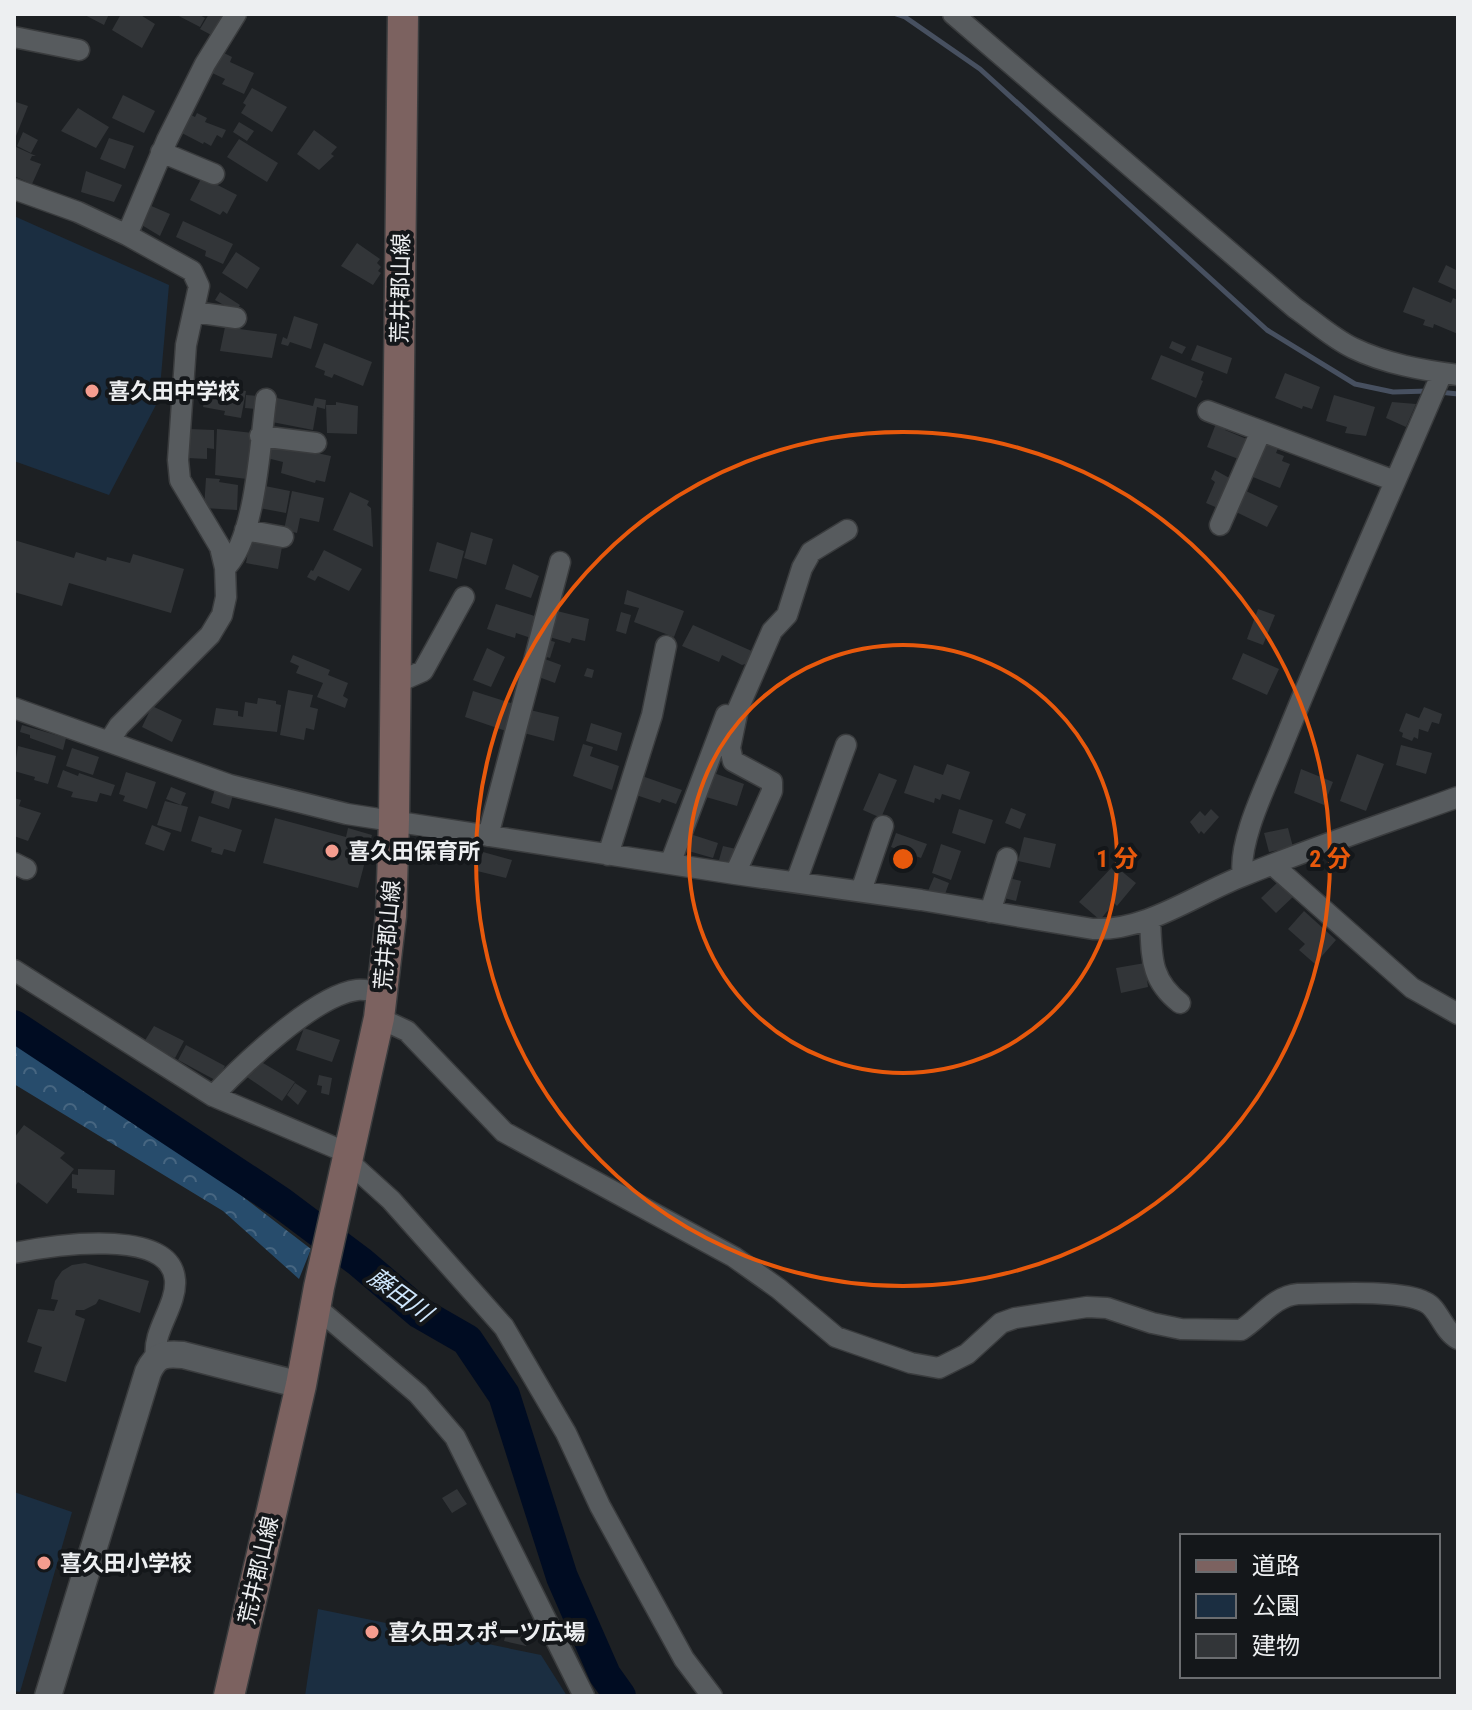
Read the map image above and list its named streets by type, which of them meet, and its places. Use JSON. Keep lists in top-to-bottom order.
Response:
{
  "streets": {
    "main road": ["荒井郡山線"]
  },
  "water": ["藤田川"],
  "places": [
    "喜久田中学校",
    "喜久田保育所",
    "喜久田小学校",
    "喜久田スポーツ広場"
  ],
  "legend": ["道路", "公園", "建物"],
  "rings": ["1 分", "2 分"]
}
